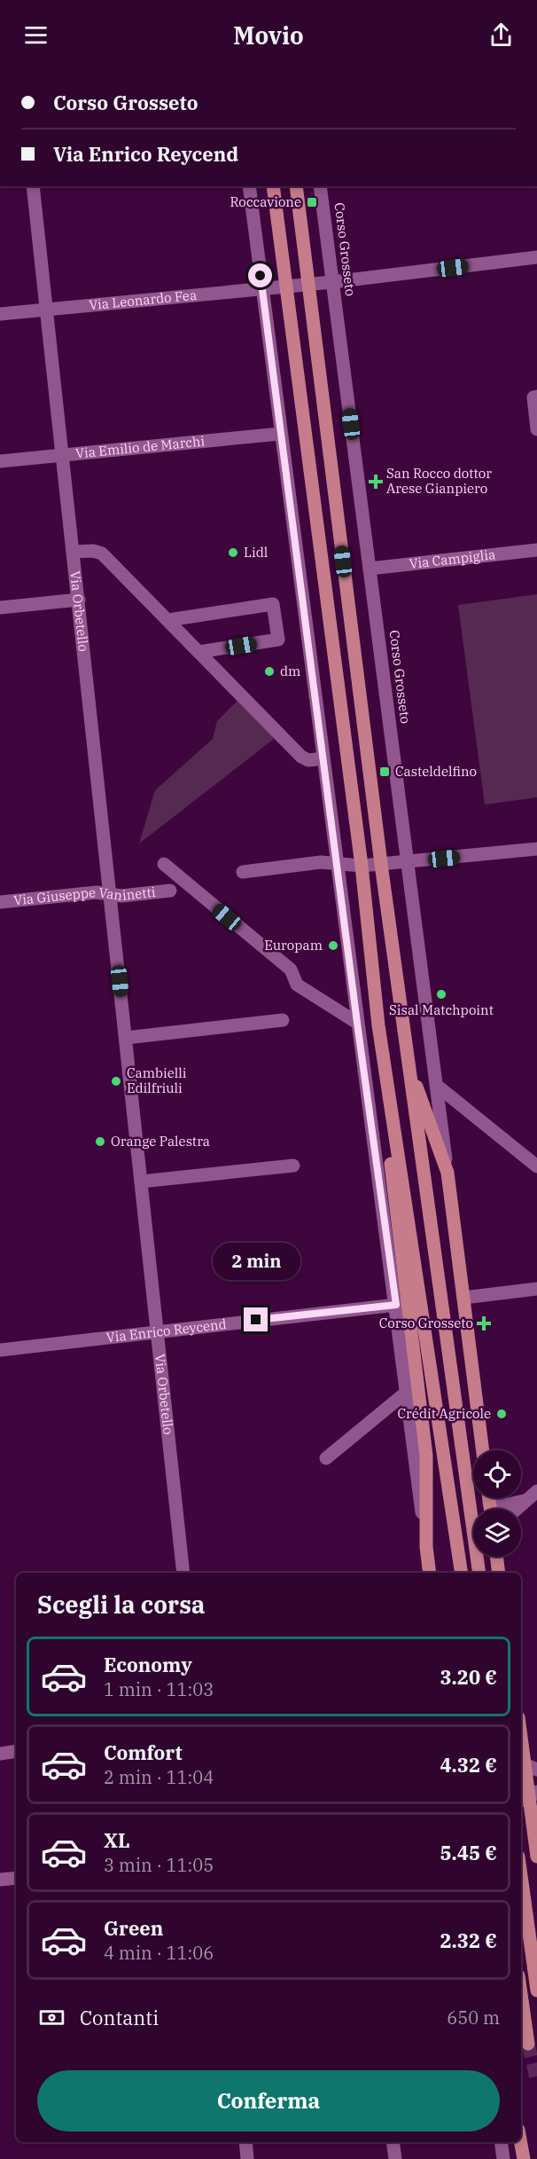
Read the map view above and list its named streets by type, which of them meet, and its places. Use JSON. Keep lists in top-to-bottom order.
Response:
{
  "streets": {
    "main road": ["Corso Grosseto"],
    "street": [
      "Via Leonardo Fea",
      "Via Emilio de Marchi",
      "Via Campiglia",
      "Via Orbetello",
      "Via Giuseppe Vaninetti",
      "Via Enrico Reycend"
    ]
  },
  "crossings": [
    ["Corso Grosseto", "Via Leonardo Fea"],
    ["Corso Grosseto", "Via Campiglia"],
    ["Via Leonardo Fea", "Via Orbetello"],
    ["Via Emilio de Marchi", "Via Orbetello"],
    ["Via Orbetello", "Via Giuseppe Vaninetti"],
    ["Via Orbetello", "Via Enrico Reycend"]
  ],
  "places": {
    "transit": ["Roccavione", "Casteldelfino"],
    "health": ["San Rocco dottor Arese Gianpiero", "Corso Grosseto"],
    "other": [
      "Lidl",
      "dm",
      "Europam",
      "Sisal Matchpoint",
      "Cambielli Edilfriuli",
      "Orange Palestra",
      "Crédit Agricole"
    ]
  },
  "page": {
    "header": "Movio",
    "banner": ["Corso Grosseto", "Via Enrico Reycend"],
    "bubble": "2 min",
    "heading": "Scegli la corsa",
    "list": [
      {
        "name": "Economy",
        "note": "1 min · 11:03",
        "value": "3.20 €"
      },
      {
        "name": "Comfort",
        "note": "2 min · 11:04",
        "value": "4.32 €"
      },
      {
        "name": "XL",
        "note": "3 min · 11:05",
        "value": "5.45 €"
      },
      {
        "name": "Green",
        "note": "4 min · 11:06",
        "value": "2.32 €"
      }
    ],
    "pay": ["Contanti", "650 m"],
    "buttons": "Conferma"
  }
}
